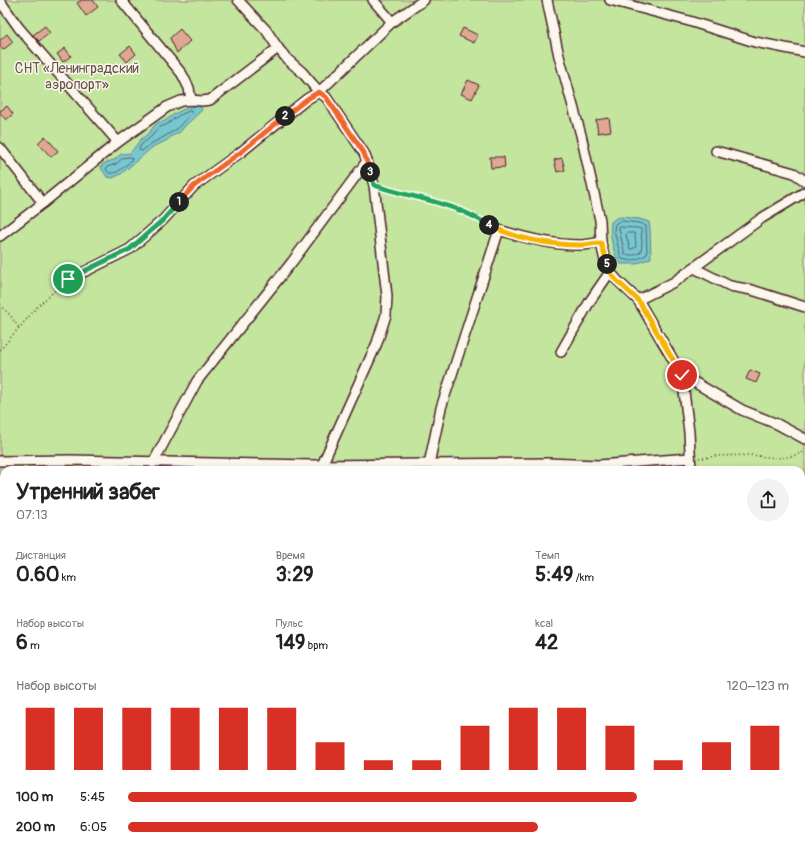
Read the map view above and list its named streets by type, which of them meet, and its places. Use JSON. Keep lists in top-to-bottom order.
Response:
{
  "parks": ["СНТ «Ленинградский аэропорт»"],
  "page": {
    "pins": [
      "2",
      "3",
      "1",
      "4",
      "5"
    ],
    "heading": ["Утренний забег", "07:13"],
    "stats": [
      ["Дистанция", "0.60 km"],
      ["Время", "3:29"],
      ["Темп", "5:49 /km"],
      ["Набор высоты", "6 m"],
      ["Пульс", "149 bpm"],
      ["kcal", "42"]
    ],
    "chart": ["Набор высоты", "120–123 m"],
    "list": [
      {
        "name": "100 m",
        "note": "5:45"
      },
      {
        "name": "200 m",
        "note": "6:05"
      }
    ]
  }
}
